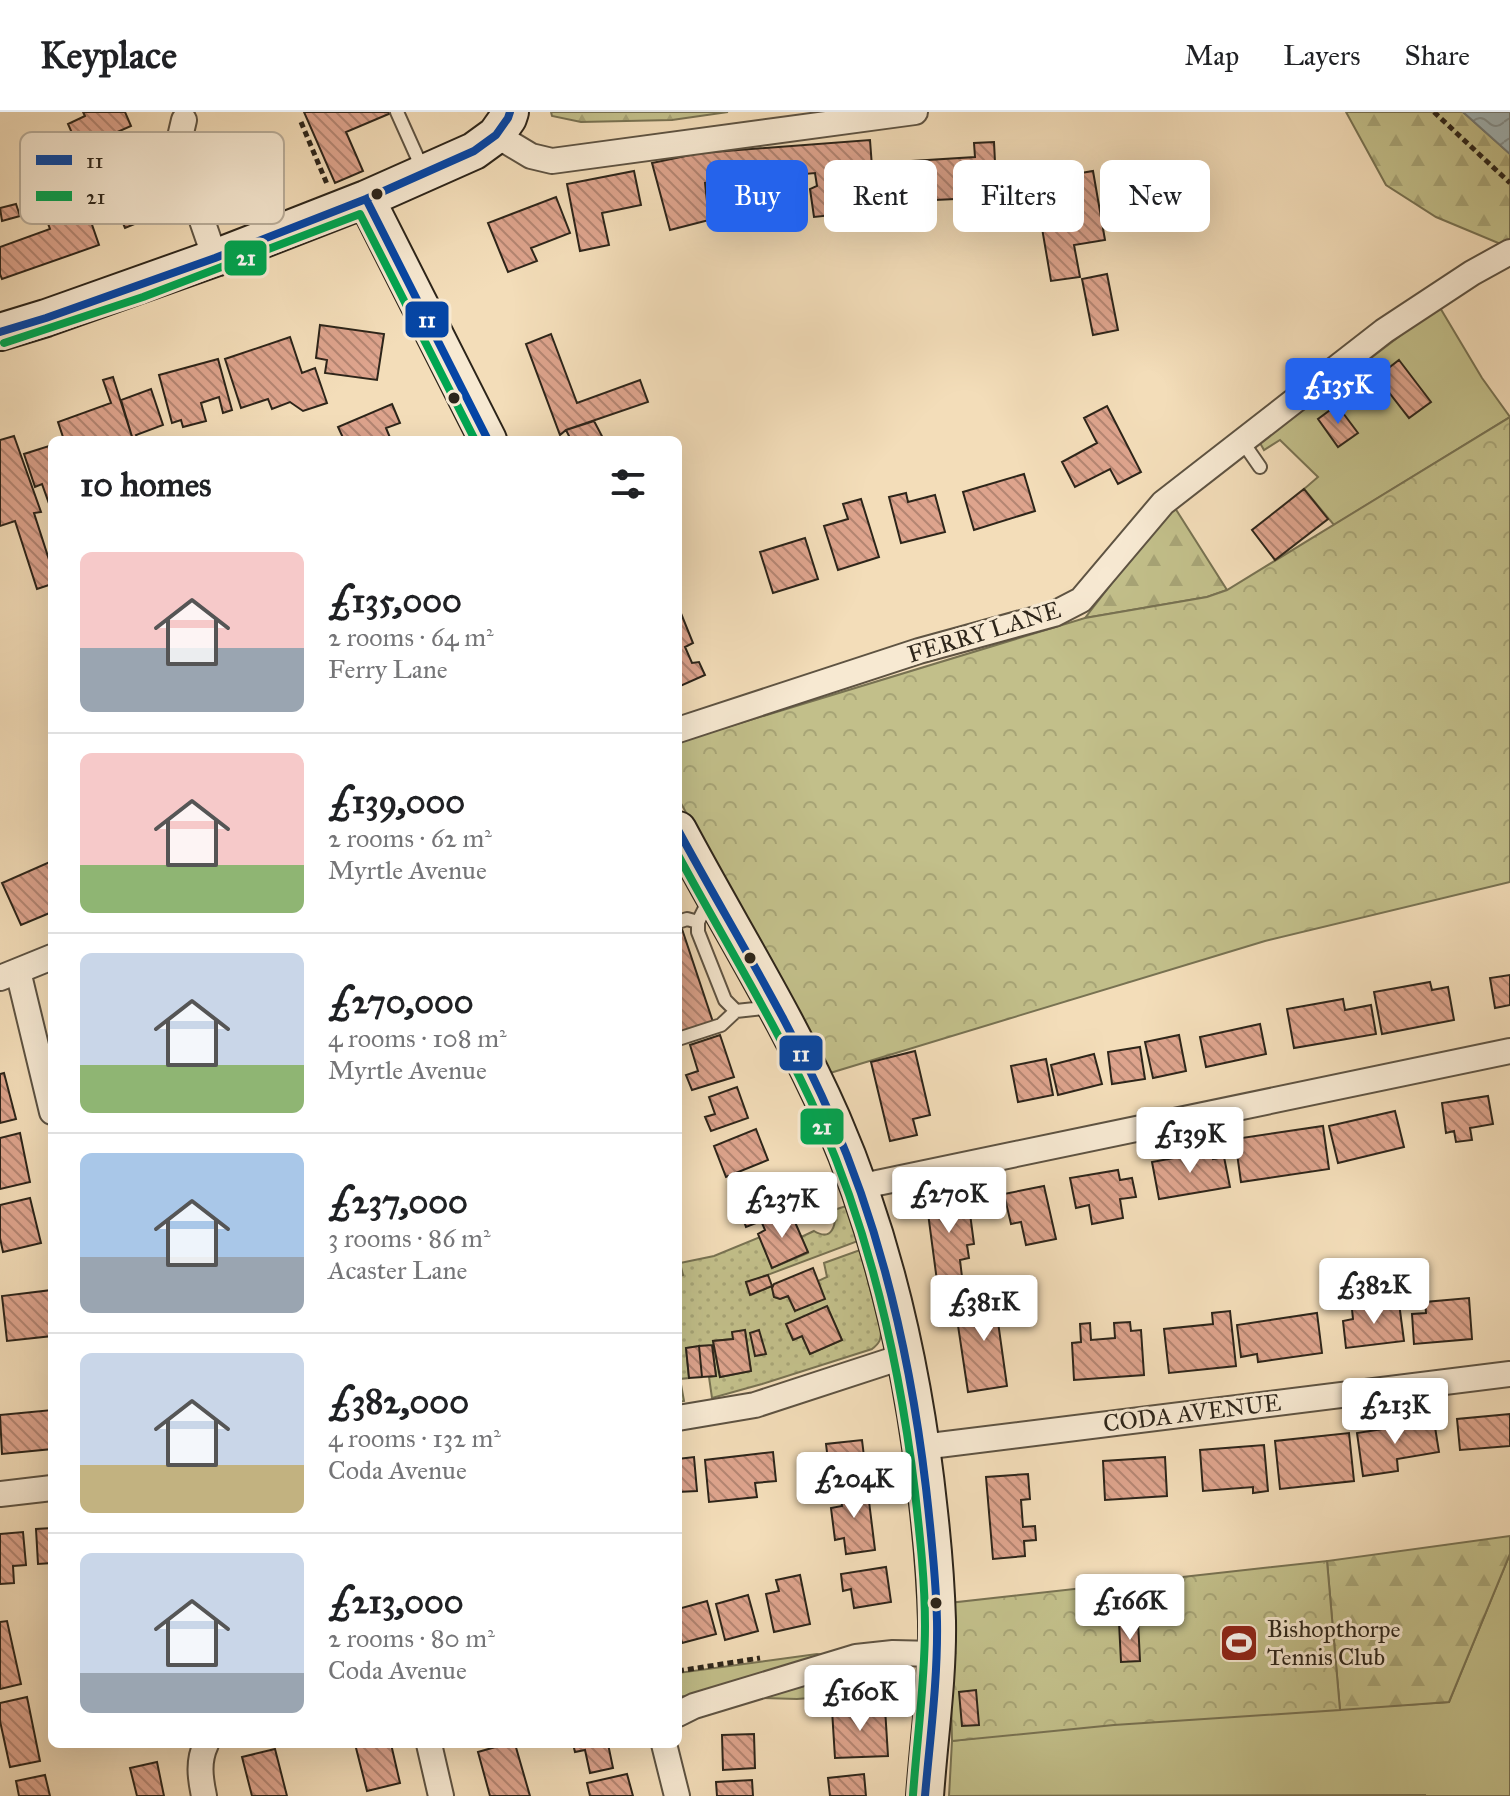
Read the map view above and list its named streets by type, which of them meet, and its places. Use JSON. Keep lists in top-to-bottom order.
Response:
{
  "streets": {
    "street": ["FERRY LANE", "CODA AVENUE"]
  },
  "places": {
    "sports": ["Bishopthorpe Tennis Club"]
  },
  "lines": ["transit line 11", "transit line 21"],
  "legend": ["11", "21"],
  "page": {
    "header": "Keyplace",
    "nav": ["Map", "Layers", "Share"],
    "chip": [
      "Buy",
      "Rent",
      "Filters",
      "New"
    ],
    "price": [
      "£135K",
      "£139K",
      "£270K",
      "£237K",
      "£382K",
      "£381K",
      "£213K",
      "£204K",
      "£166K",
      "£160K"
    ],
    "heading": "10 homes",
    "list": [
      {
        "name": "£135,000",
        "note": "2 rooms · 64 m² · Ferry Lane"
      },
      {
        "name": "£139,000",
        "note": "2 rooms · 62 m² · Myrtle Avenue"
      },
      {
        "name": "£270,000",
        "note": "4 rooms · 108 m² · Myrtle Avenue"
      },
      {
        "name": "£237,000",
        "note": "3 rooms · 86 m² · Acaster Lane"
      },
      {
        "name": "£382,000",
        "note": "4 rooms · 132 m² · Coda Avenue"
      },
      {
        "name": "£213,000",
        "note": "2 rooms · 80 m² · Coda Avenue"
      }
    ]
  }
}
